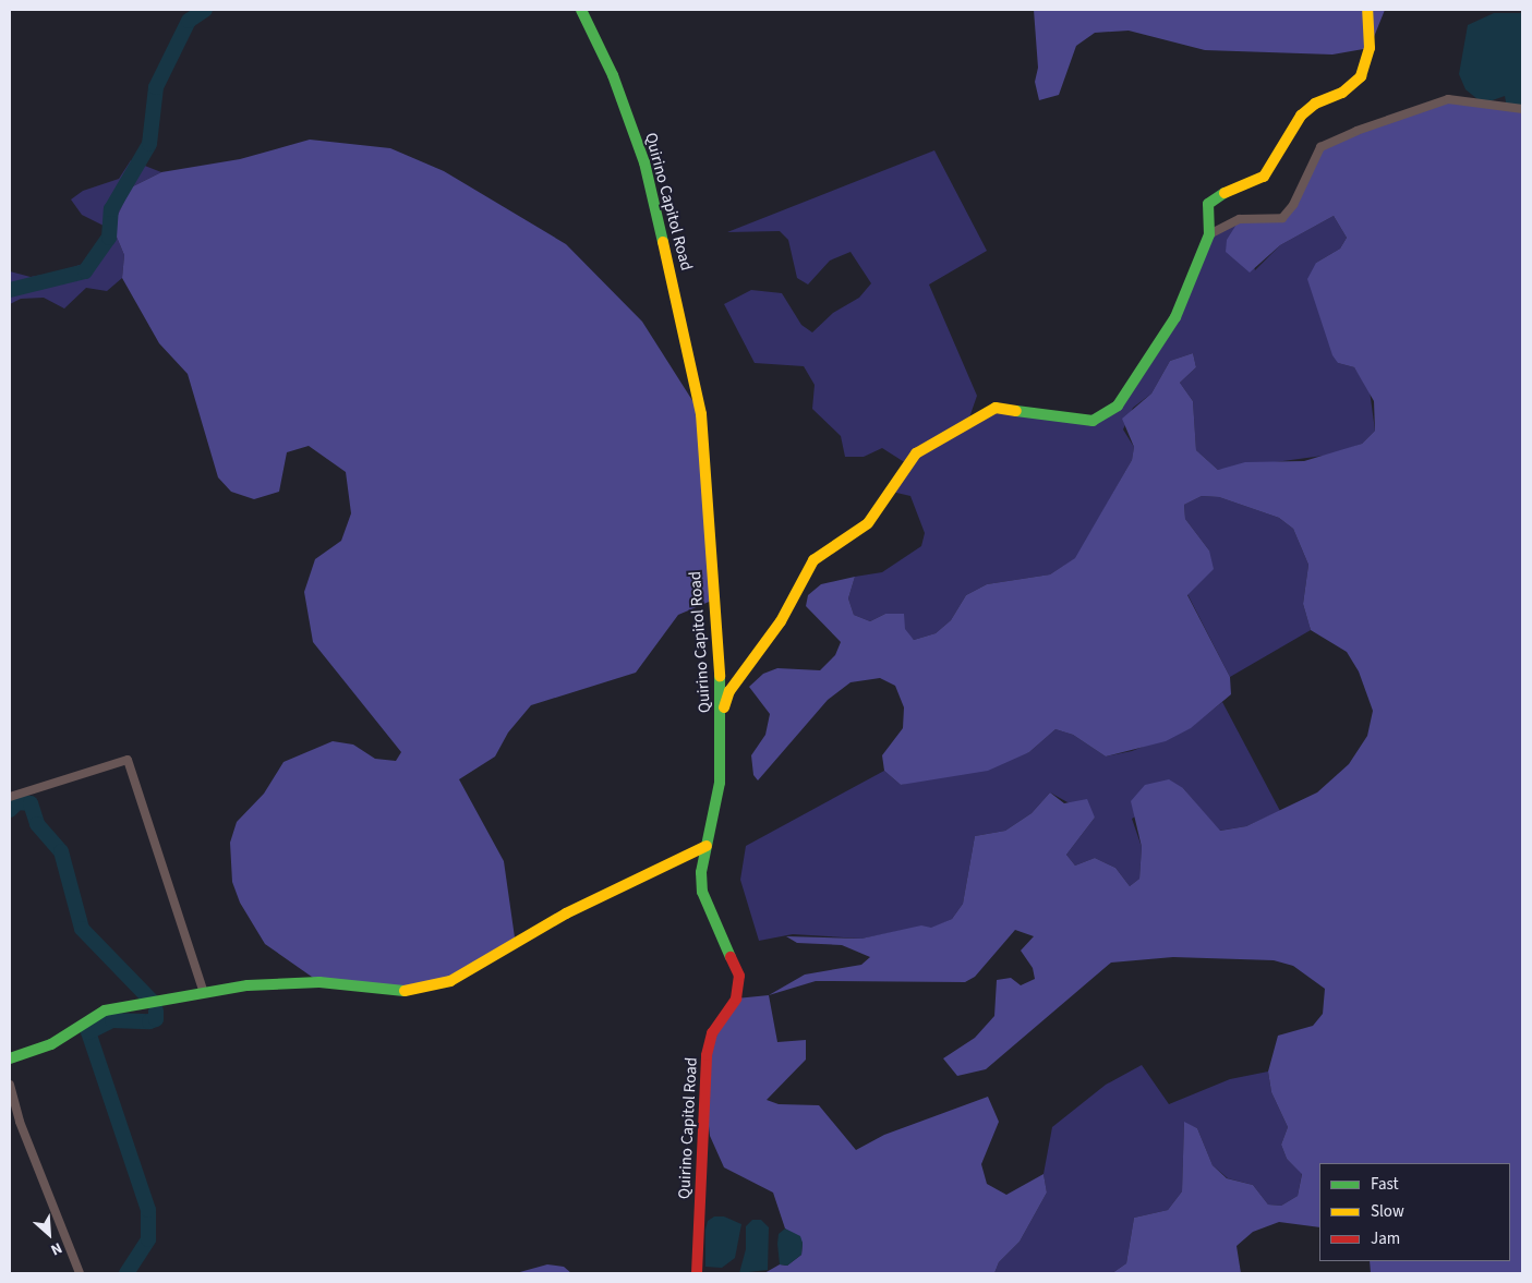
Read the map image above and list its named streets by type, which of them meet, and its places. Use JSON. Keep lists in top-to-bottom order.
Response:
{
  "streets": {
    "street": ["Quirino Capitol Road"]
  },
  "legend": ["Fast", "Slow", "Jam"],
  "north": "bottom right"
}
